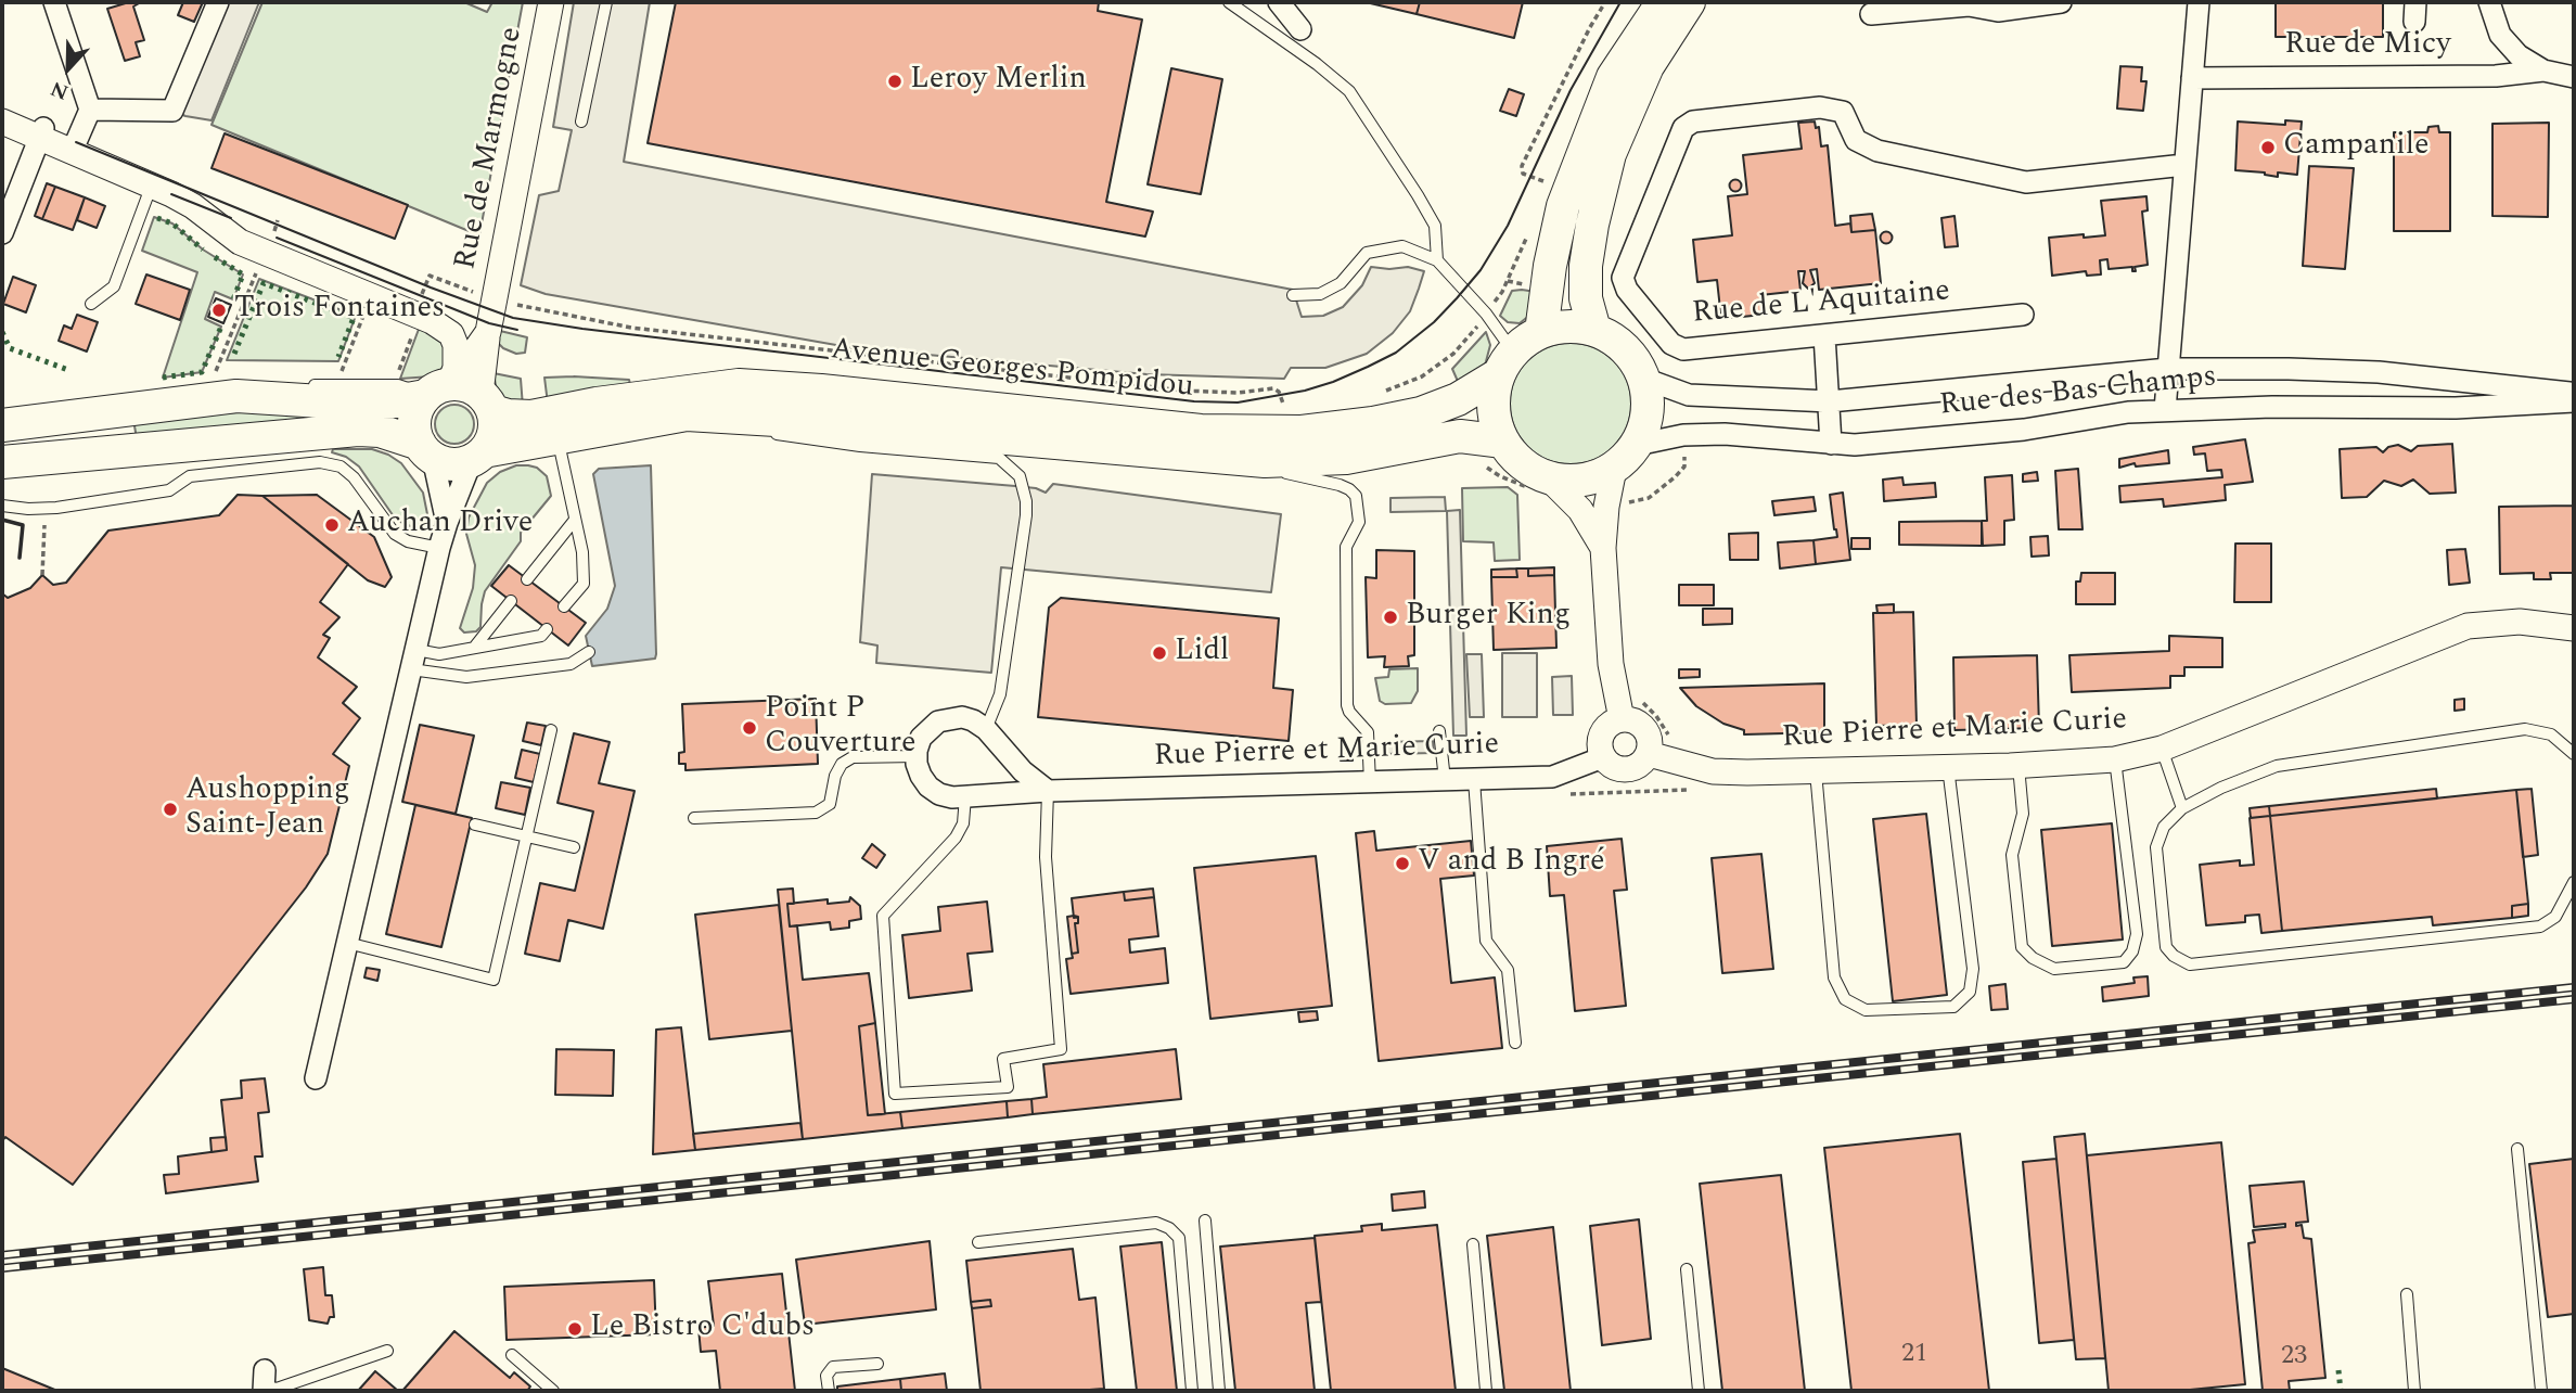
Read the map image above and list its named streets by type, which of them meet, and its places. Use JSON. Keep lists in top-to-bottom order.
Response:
{
  "streets": {
    "main road": ["Avenue Georges Pompidou"],
    "street": [
      "Rue de Micy",
      "Rue de Marmogne",
      "Rue de L'Aquitaine",
      "Rue des Bas Champs",
      "Rue Pierre et Marie Curie"
    ]
  },
  "crossings": [
    ["Rue de Marmogne", "Avenue Georges Pompidou"],
    ["Avenue Georges Pompidou", "Rue des Bas Champs"]
  ],
  "places": [
    "Leroy Merlin",
    "Campanile",
    "Trois Fontaines",
    "Auchan Drive",
    "Burger King",
    "Lidl",
    "Point P Couverture",
    "Aushopping Saint-Jean",
    "V and B Ingré",
    "Le Bistro C'dubs"
  ],
  "house_numbers": ["21", "23"],
  "north": "bottom"
}
